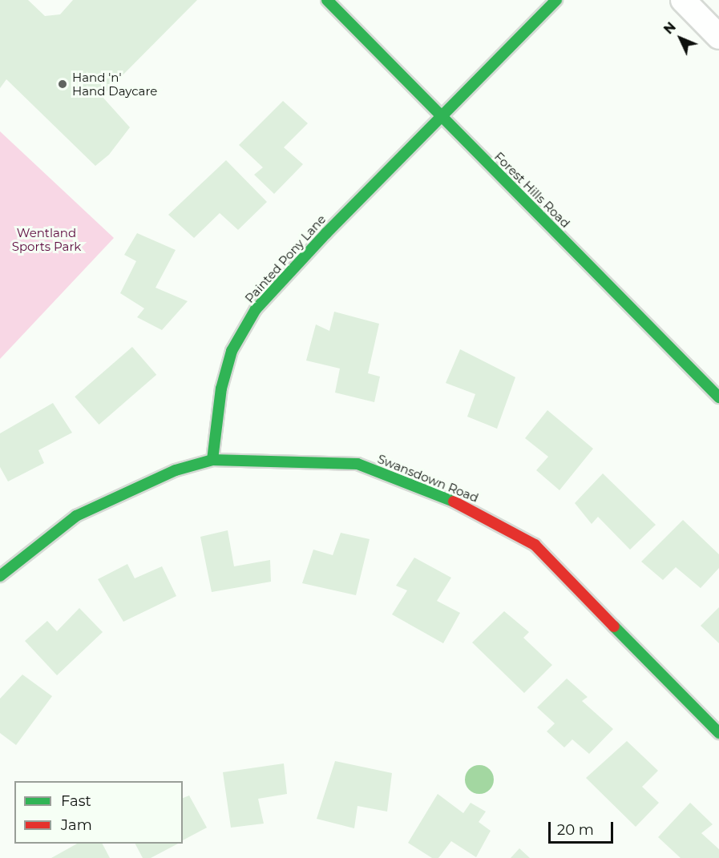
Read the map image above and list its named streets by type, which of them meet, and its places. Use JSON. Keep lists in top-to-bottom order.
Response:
{
  "streets": {
    "street": ["Forest Hills Road", "Painted Pony Lane", "Swansdown Road"]
  },
  "crossings": [
    ["Forest Hills Road", "Painted Pony Lane"],
    ["Painted Pony Lane", "Swansdown Road"]
  ],
  "parks": ["Wentland Sports Park"],
  "places": ["Hand 'n' Hand Daycare"],
  "legend": ["Fast", "Jam"],
  "scale_bar": "20 m",
  "north": "top left"
}
